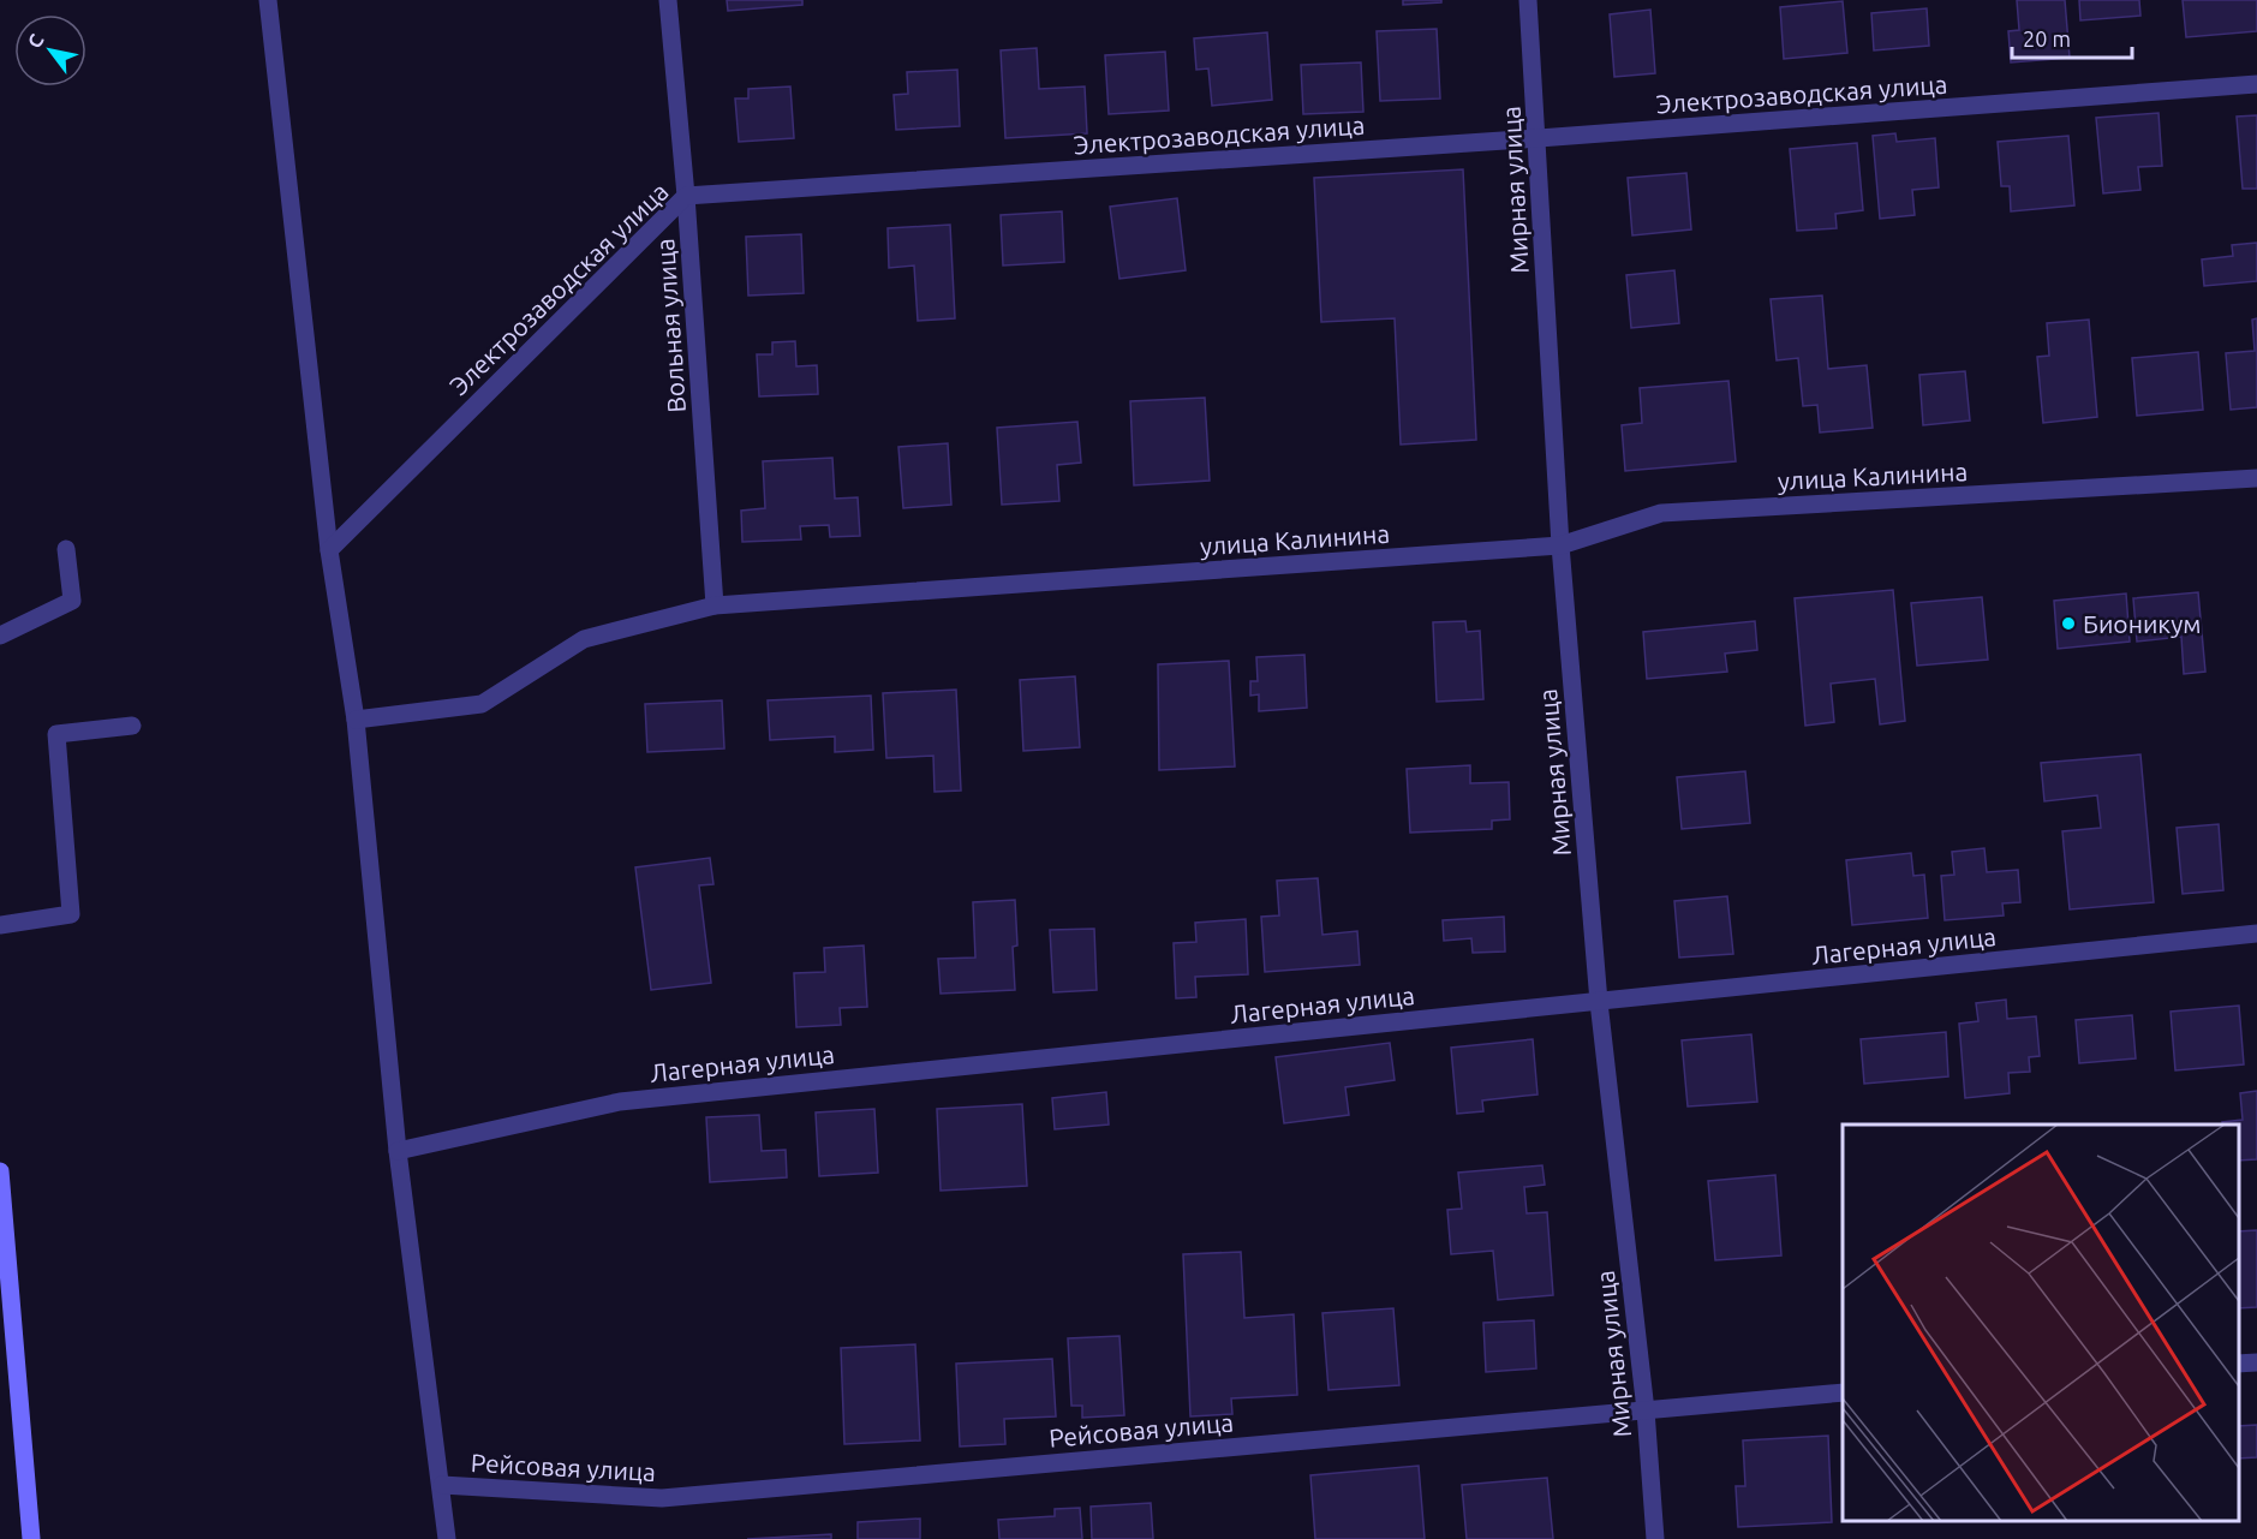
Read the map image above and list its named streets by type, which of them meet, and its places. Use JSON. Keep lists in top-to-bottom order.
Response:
{
  "streets": {
    "street": [
      "Электрозаводская улица",
      "Мирная улица",
      "Вольная улица",
      "улица Калинина",
      "Лагерная улица",
      "Рейсовая улица"
    ]
  },
  "crossings": [
    ["Электрозаводская улица", "Мирная улица"],
    ["Электрозаводская улица", "Вольная улица"],
    ["Мирная улица", "улица Калинина"],
    ["Мирная улица", "Лагерная улица"],
    ["Мирная улица", "Рейсовая улица"],
    ["Вольная улица", "улица Калинина"]
  ],
  "places": ["Бионикум"],
  "scale_bar": "20 m",
  "north": "top left"
}
